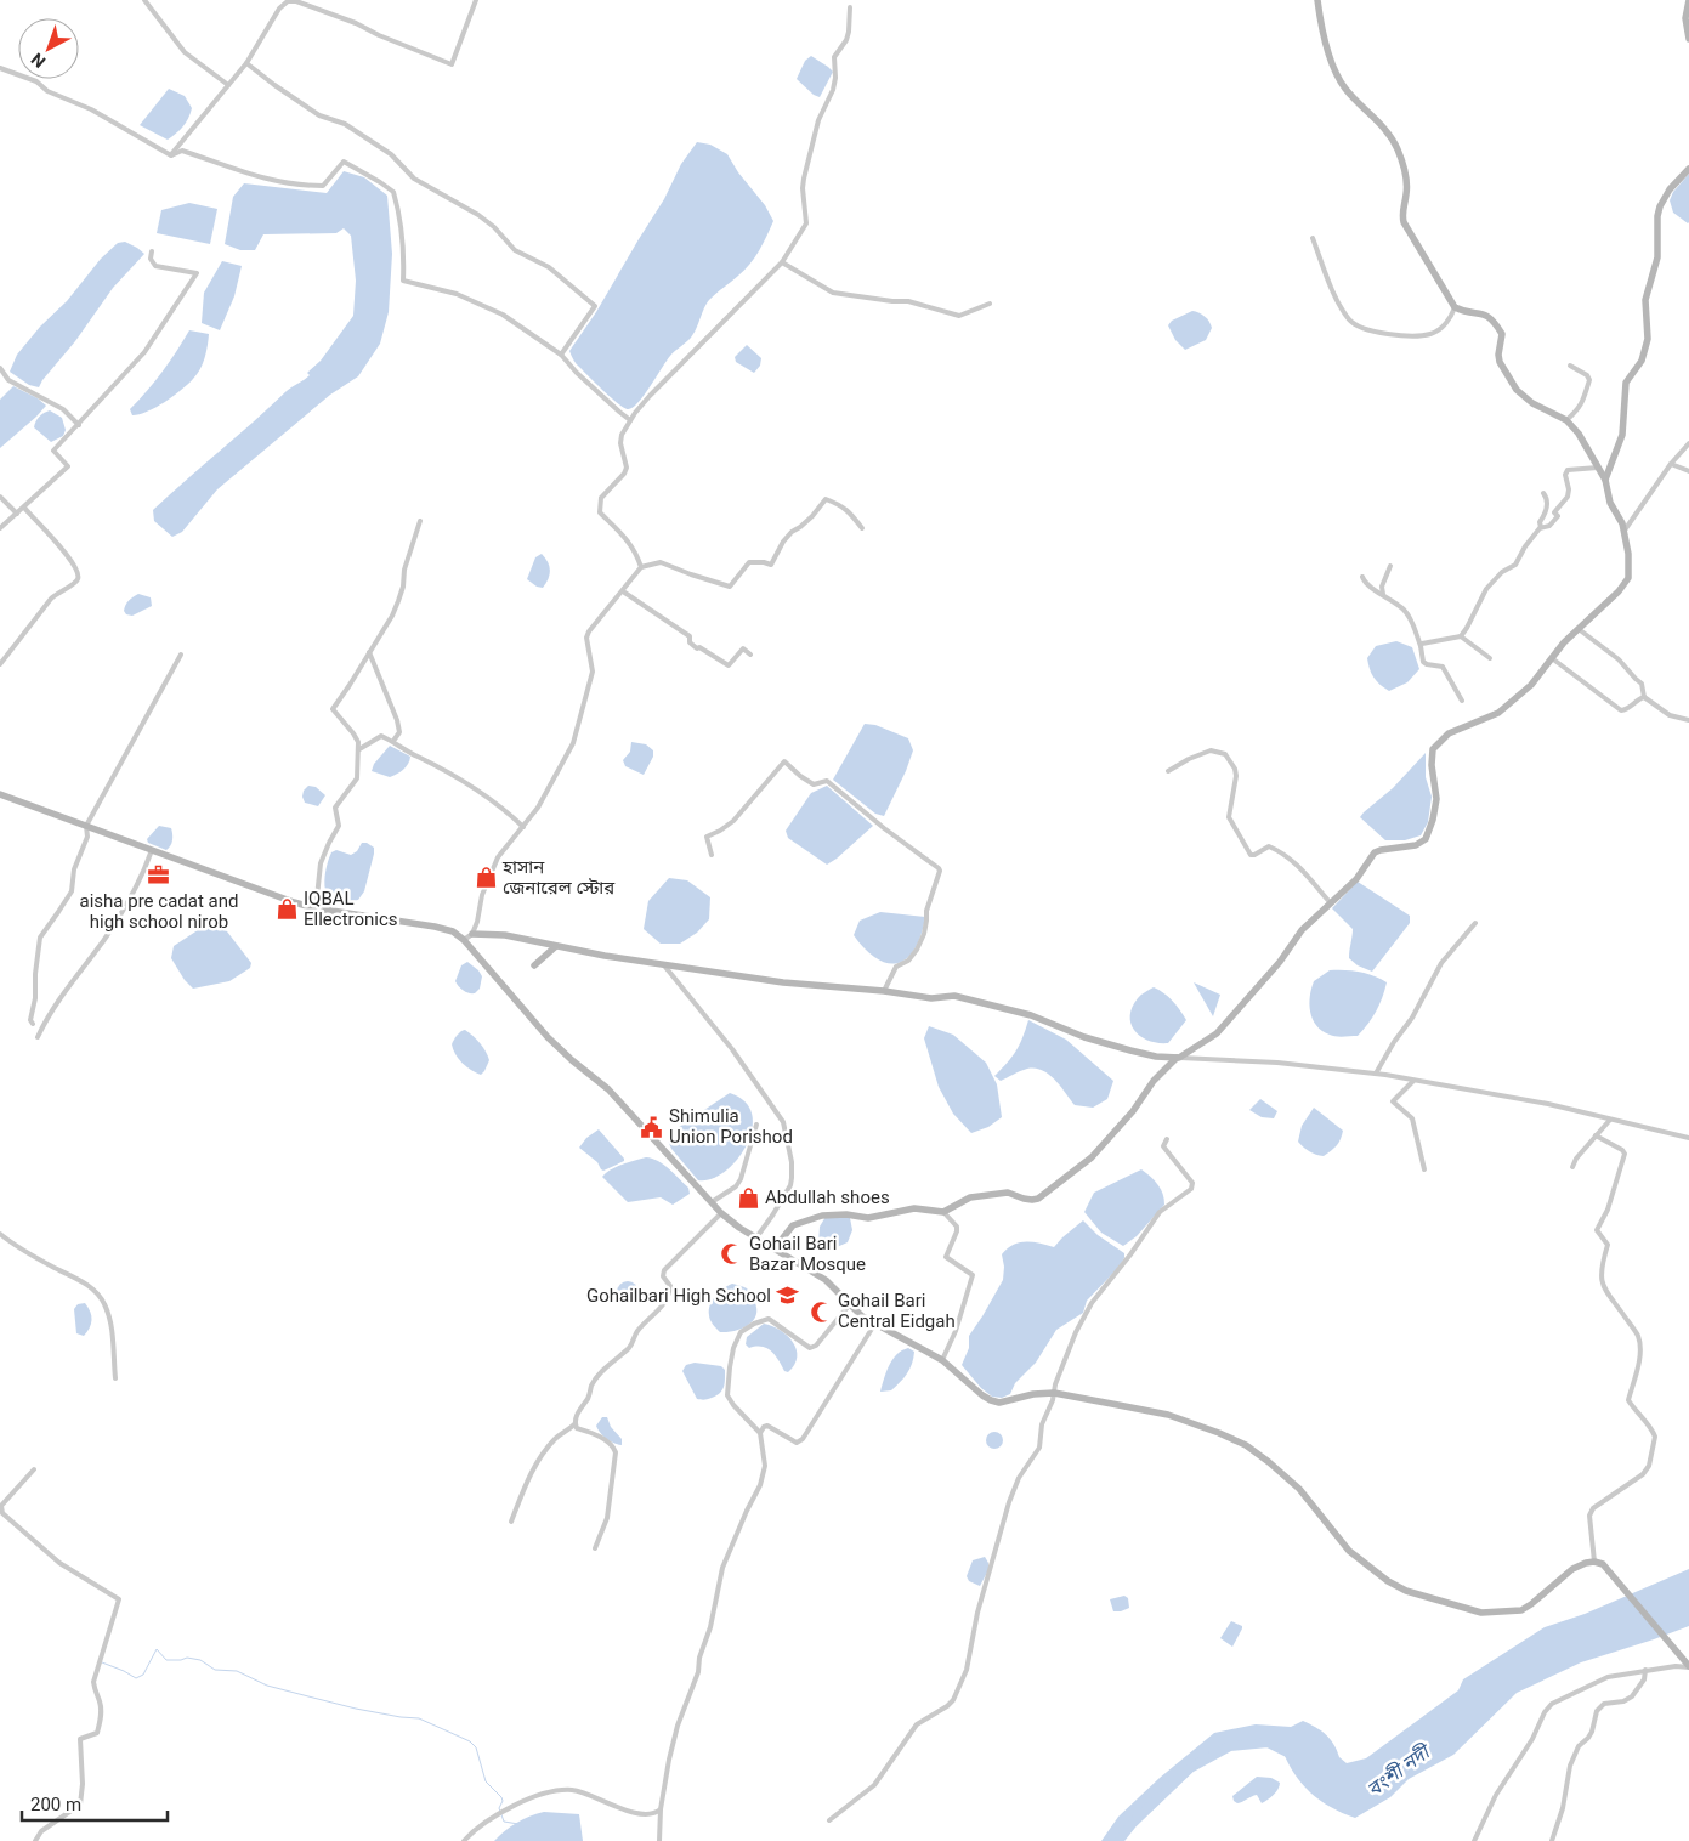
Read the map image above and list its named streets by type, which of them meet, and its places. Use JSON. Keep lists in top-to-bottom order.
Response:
{
  "water": ["বংশী নদী"],
  "places": {
    "office": ["aisha pre cadat and high school nirob"],
    "shop": ["হাসান জেনারেল স্টোর", "IQBAL Ellectronics", "Abdullah shoes"],
    "public building": ["Shimulia Union Porishod"],
    "mosque": ["Gohail Bari Bazar Mosque", "Gohail Bari Central Eidgah"],
    "school or university": ["Gohailbari High School"]
  },
  "scale_bar": "200 m",
  "north": "bottom left"
}
